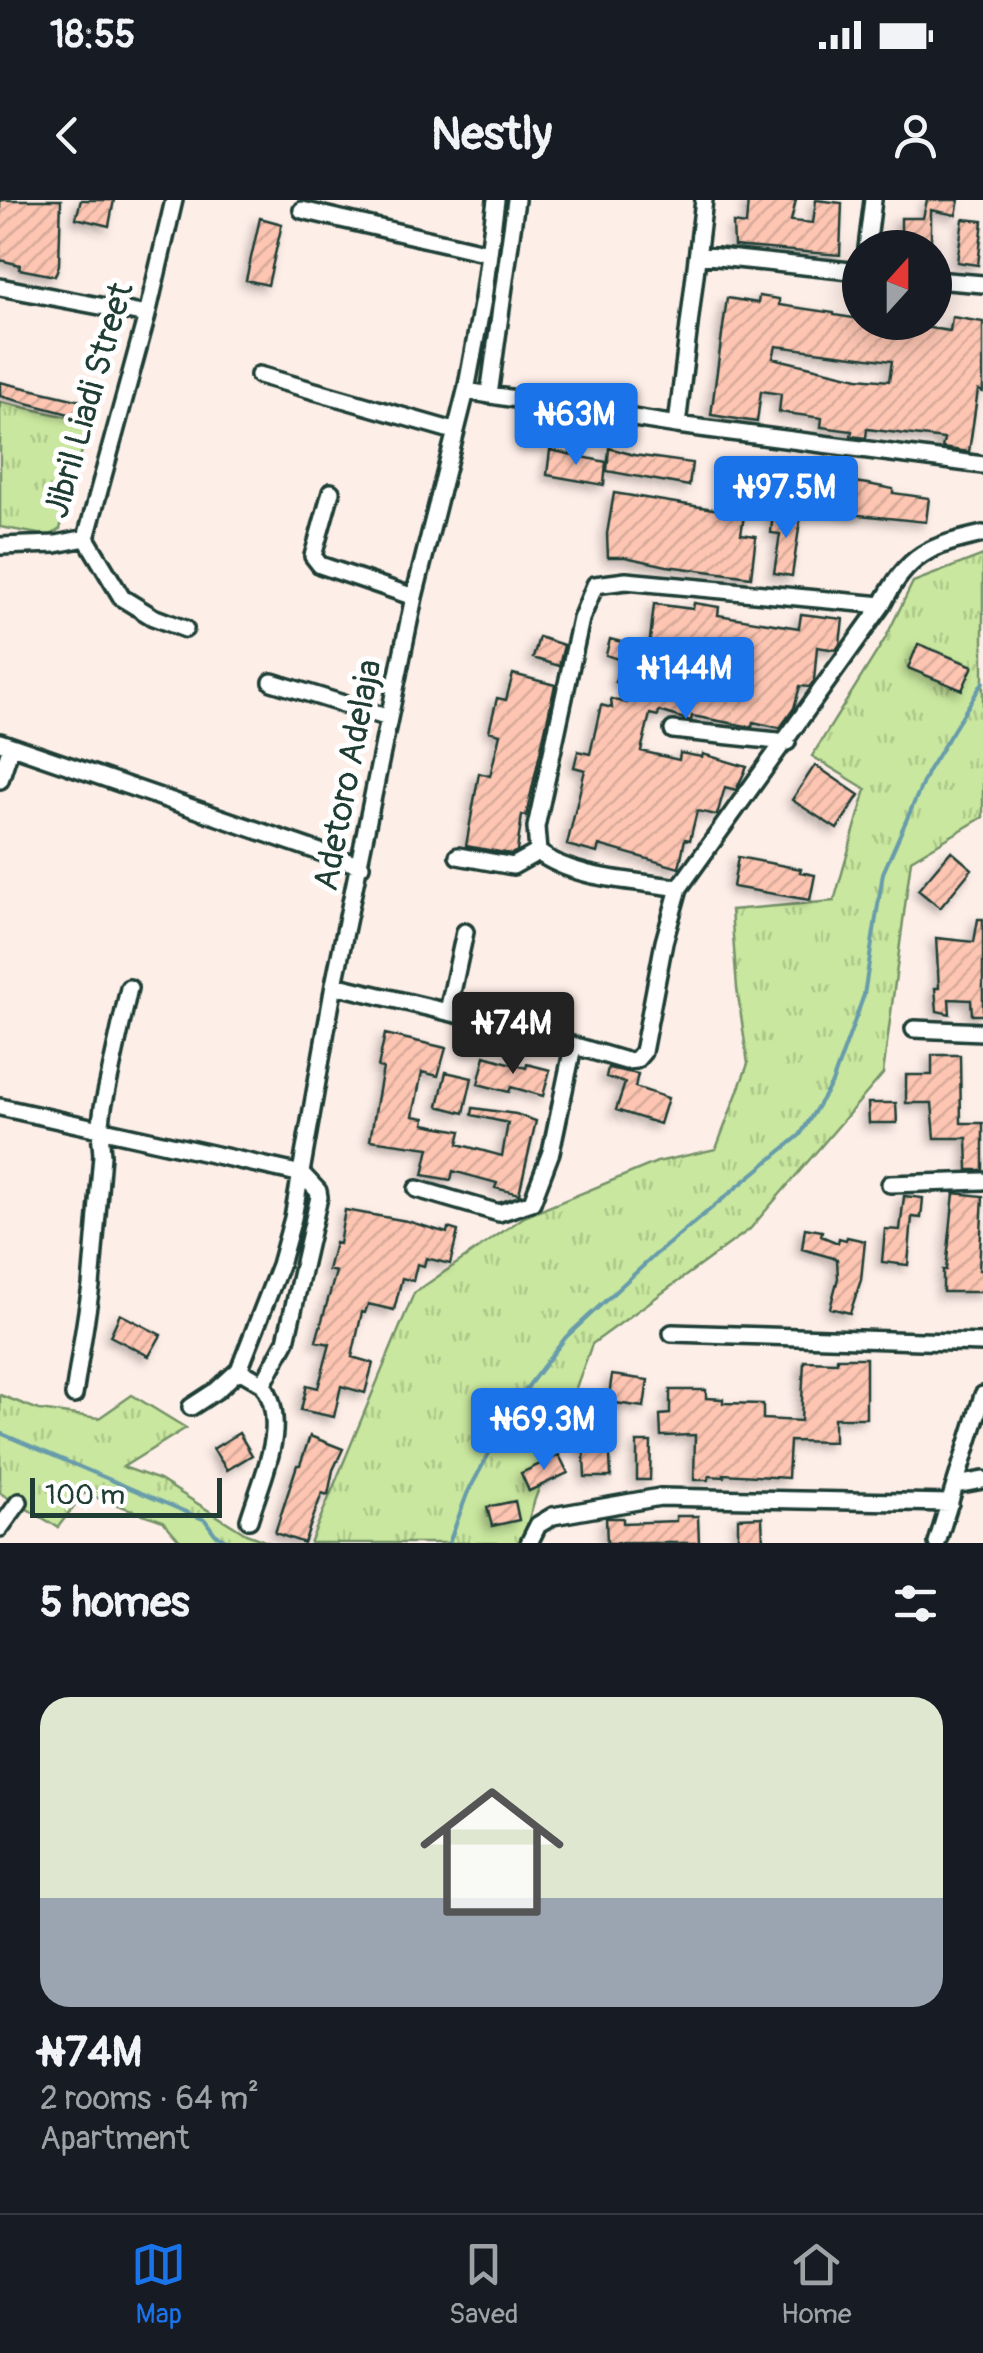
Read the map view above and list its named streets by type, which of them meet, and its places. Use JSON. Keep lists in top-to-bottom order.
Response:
{
  "streets": {
    "street": ["Jibril Liadi Street", "Adetoro Adelaja"]
  },
  "scale_bar": "100 m",
  "north": "top",
  "page": {
    "status": "18:55",
    "header": "Nestly",
    "price": [
      "₦63M",
      "₦97.5M",
      "₦144M",
      "₦74M",
      "₦69.3M"
    ],
    "scale": "100 m",
    "heading": "5 homes",
    "list": [
      {
        "name": "₦74M",
        "note": "2 rooms · 64 m² · Apartment"
      }
    ],
    "tabs": ["Map", "Saved", "Home"]
  }
}
